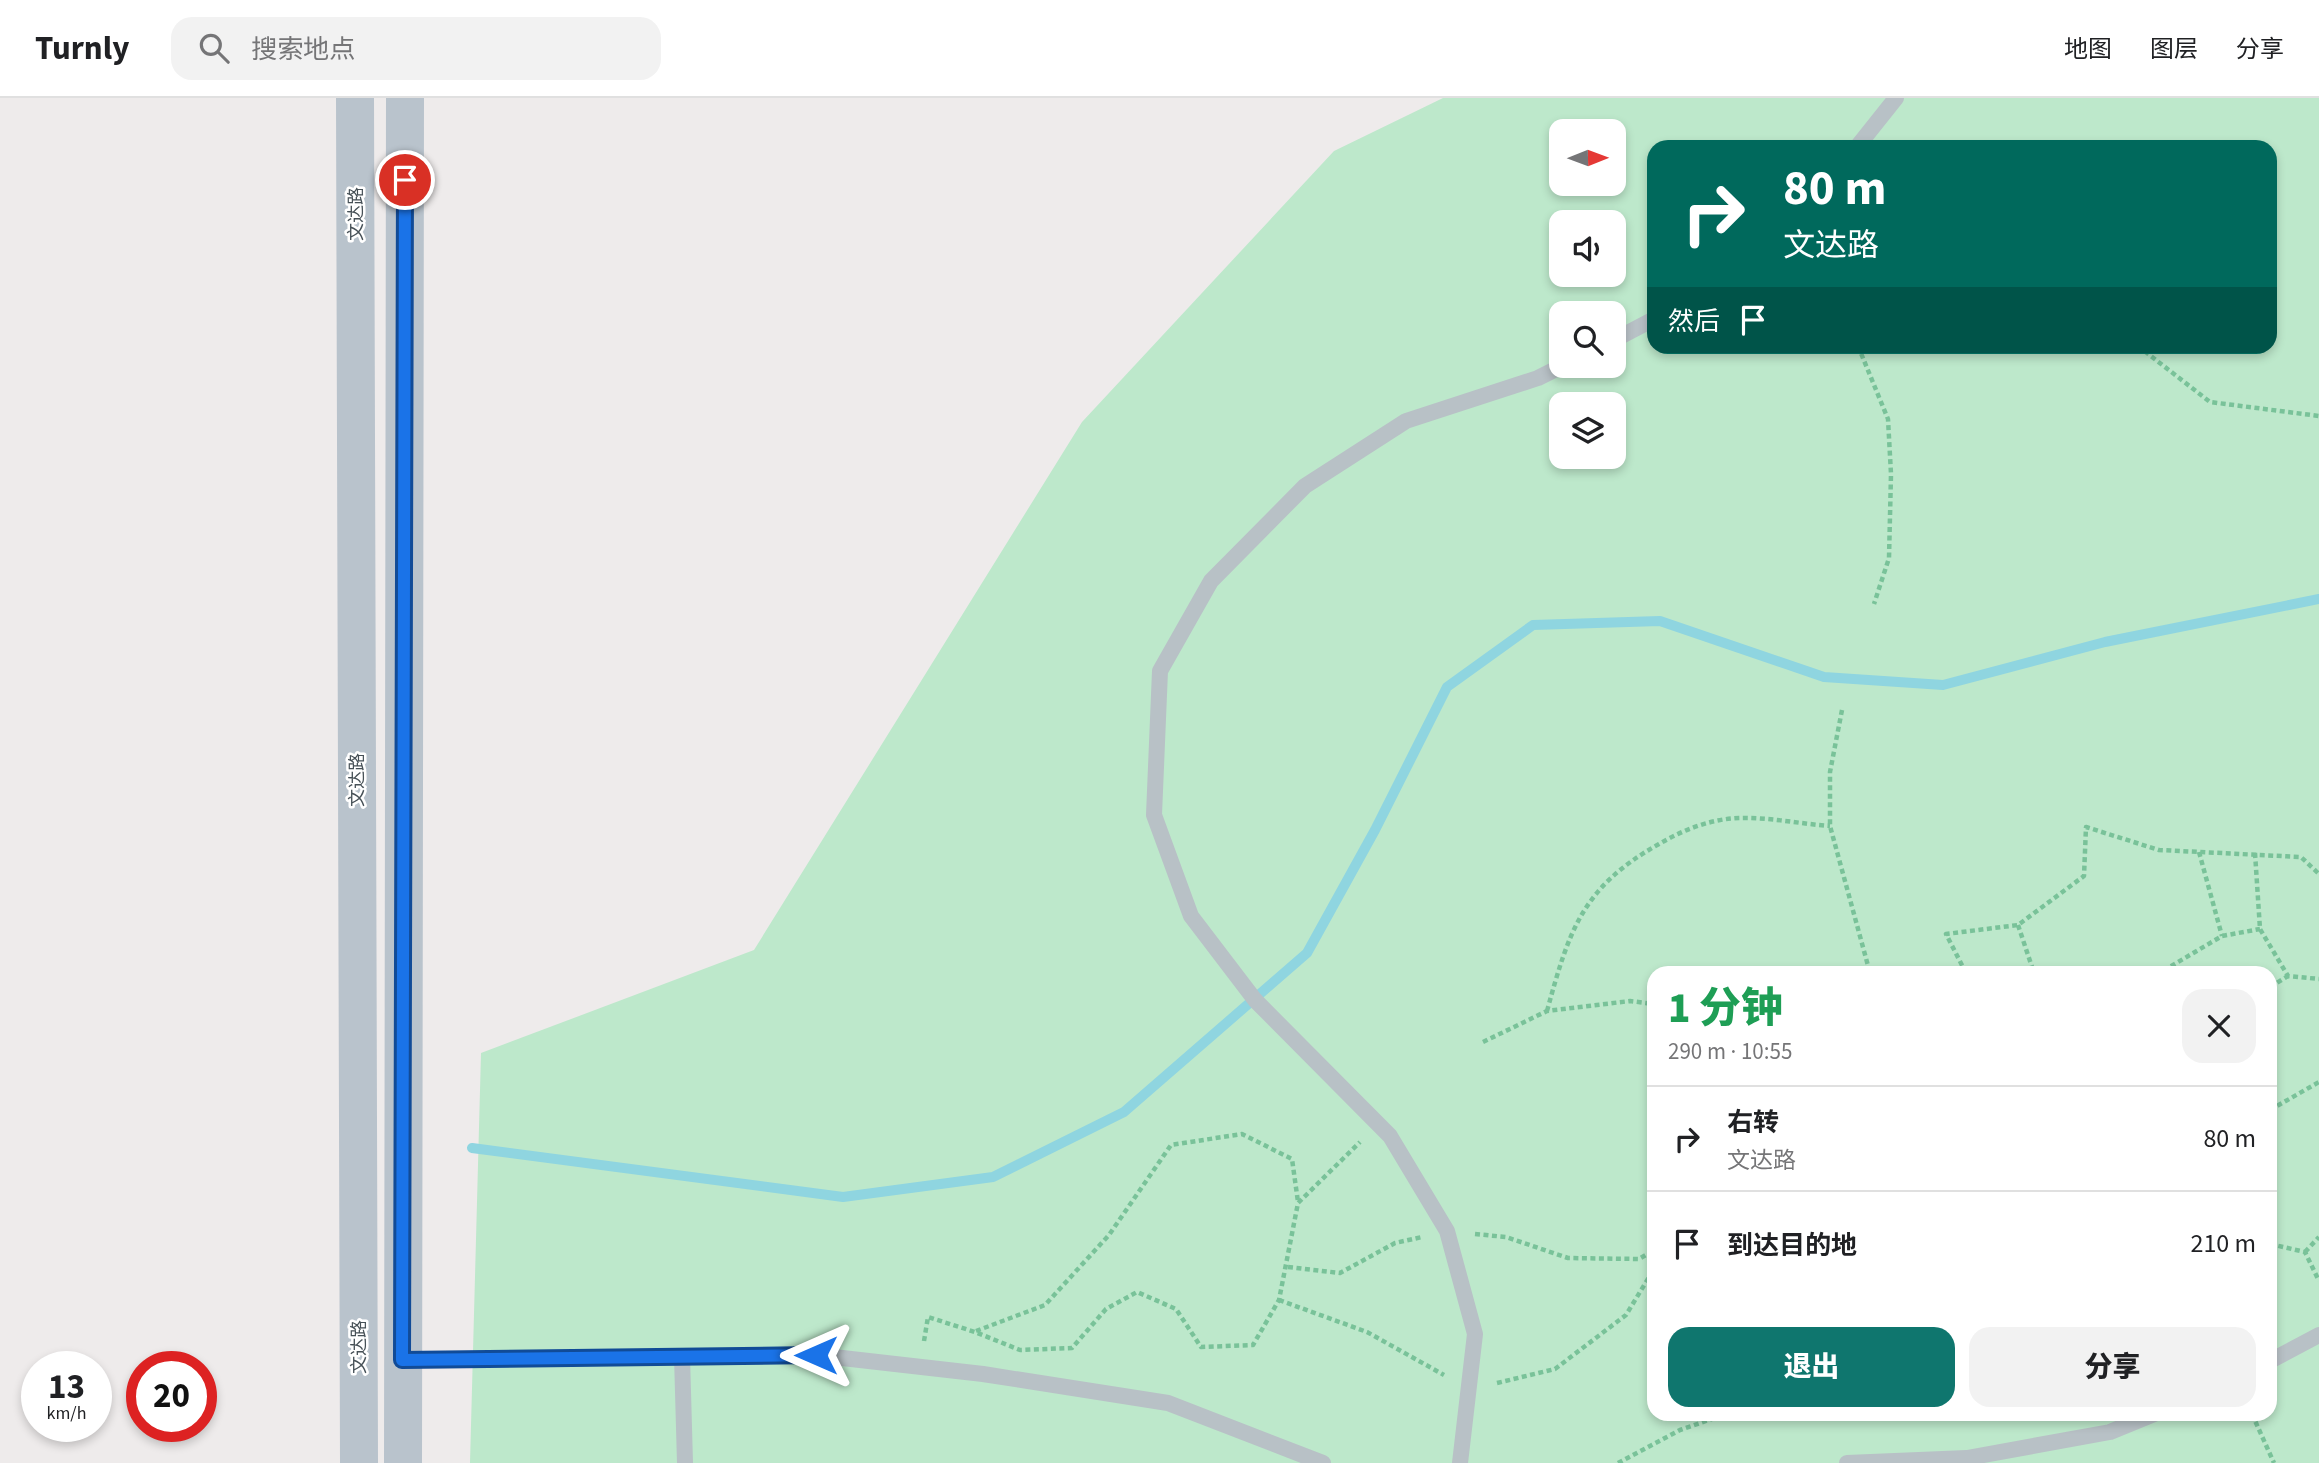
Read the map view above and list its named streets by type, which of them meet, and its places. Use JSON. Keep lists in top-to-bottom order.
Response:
{
  "streets": {
    "main road": ["文达路"]
  },
  "north": "right",
  "page": {
    "header": "Turnly",
    "search": "搜索地点",
    "nav": ["地图", "图层", "分享"],
    "turn": ["80 m", "文达路"],
    "then": "然后",
    "heading": ["1 分钟", "290 m · 10:55"],
    "list": [
      {
        "name": "右转",
        "note": "文达路",
        "value": "80 m"
      },
      {
        "name": "到达目的地",
        "value": "210 m"
      }
    ],
    "buttons": ["退出", "分享"],
    "speed": "13 km/h",
    "limit": "20"
  }
}
